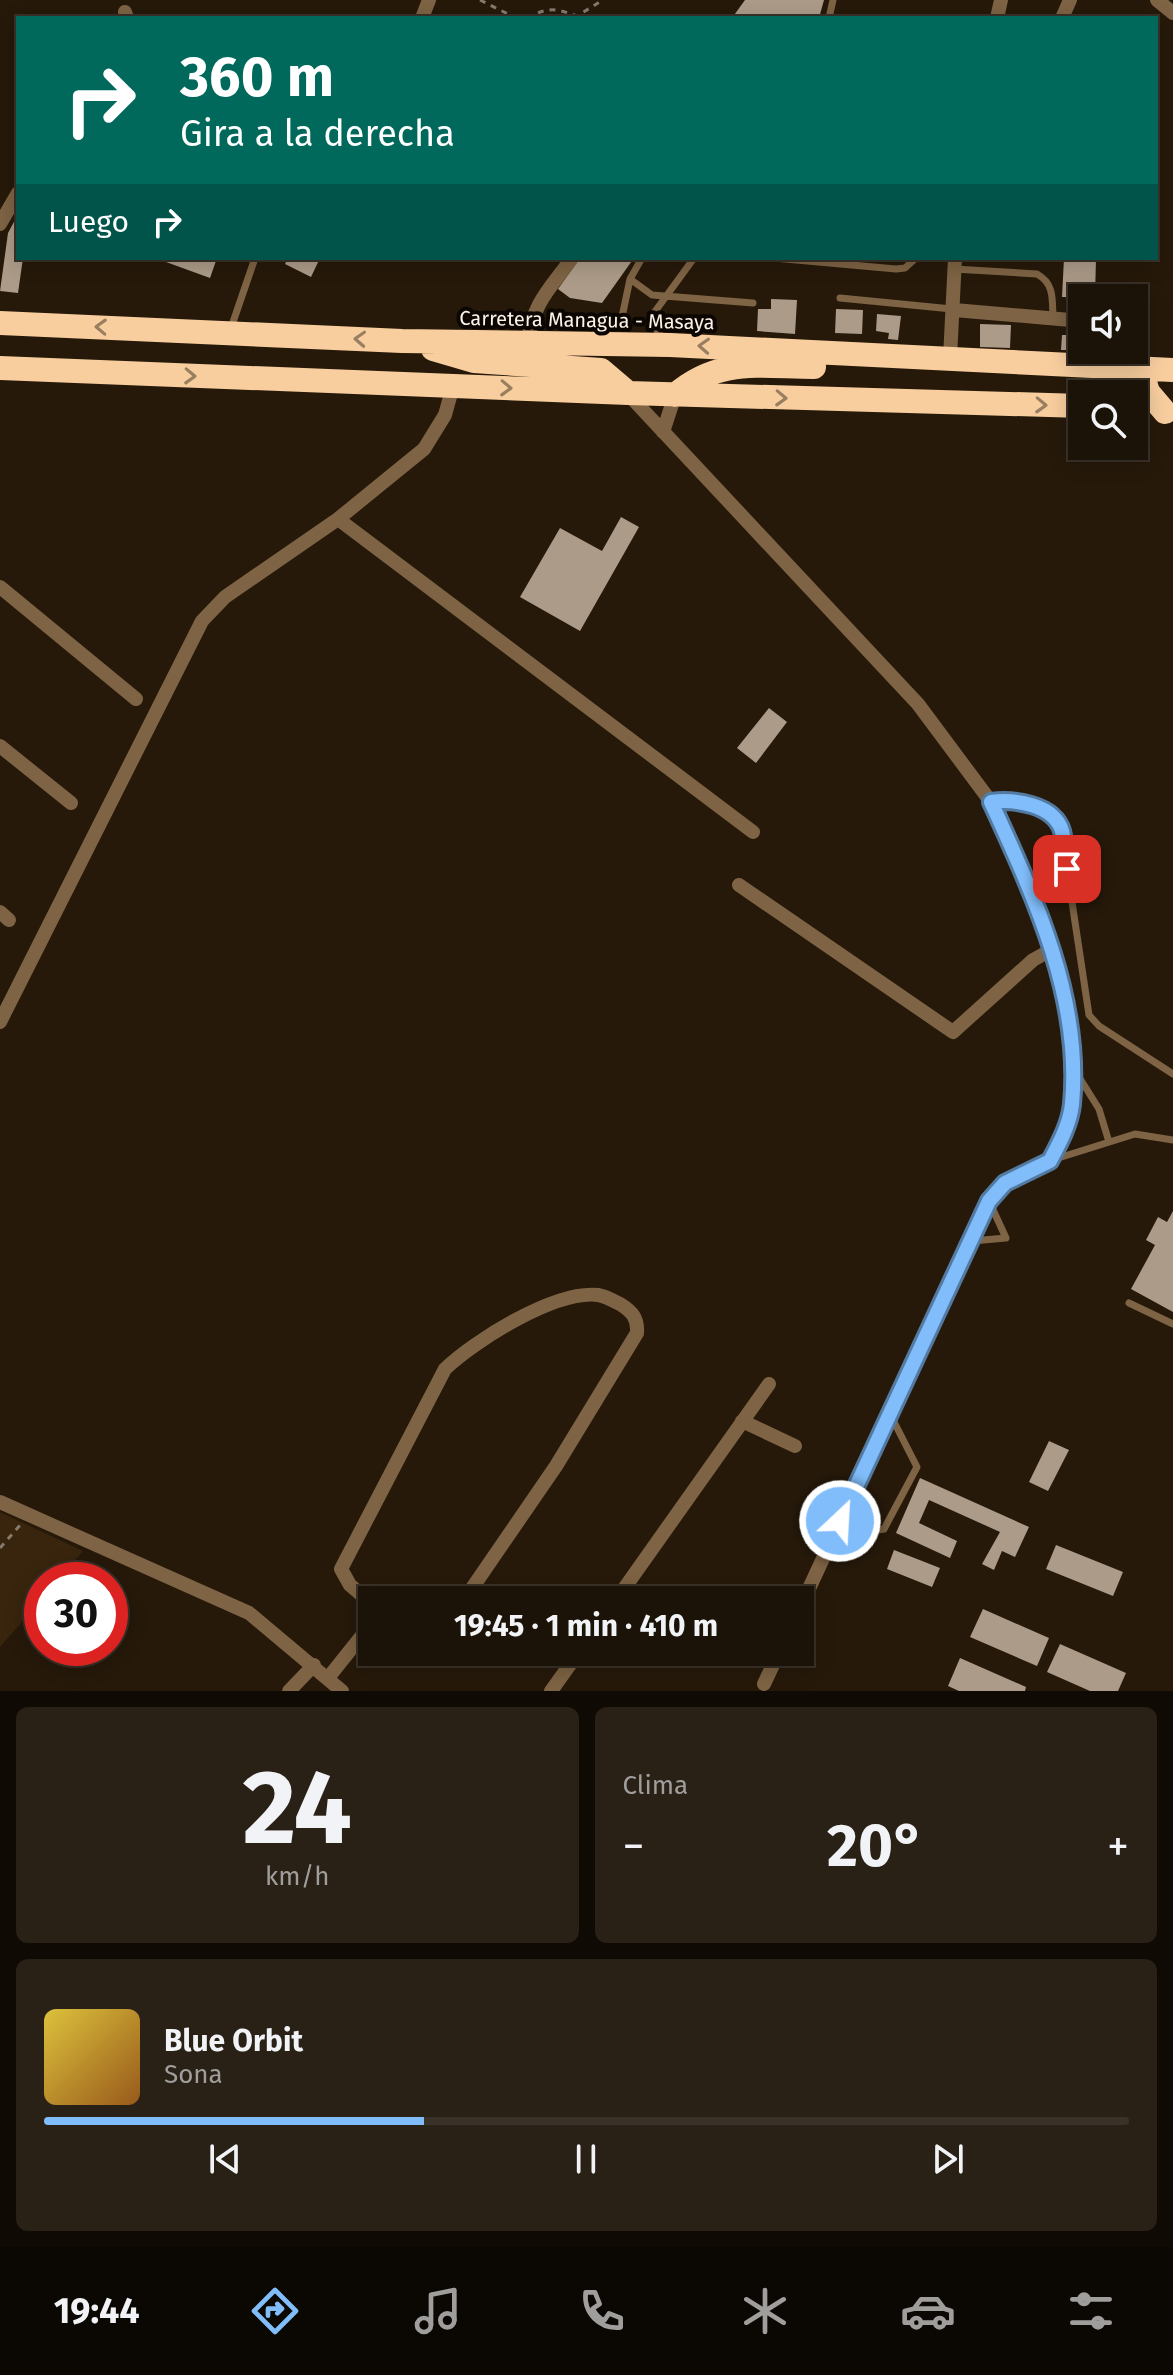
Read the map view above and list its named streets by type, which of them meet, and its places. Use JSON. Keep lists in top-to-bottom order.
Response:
{
  "streets": {
    "highway": ["Carretera Managua - Masaya"]
  },
  "page": {
    "turn": ["360 m", "Gira a la derecha"],
    "then": "Luego",
    "limit": "30",
    "trip": "19:45 · 1 min · 410 m",
    "tile": [
      ["24", "km/h"],
      "Clima"
    ],
    "heat": ["−", "20°", "+"],
    "song": ["Blue Orbit", "Sona"],
    "tabs": "19:44"
  }
}
